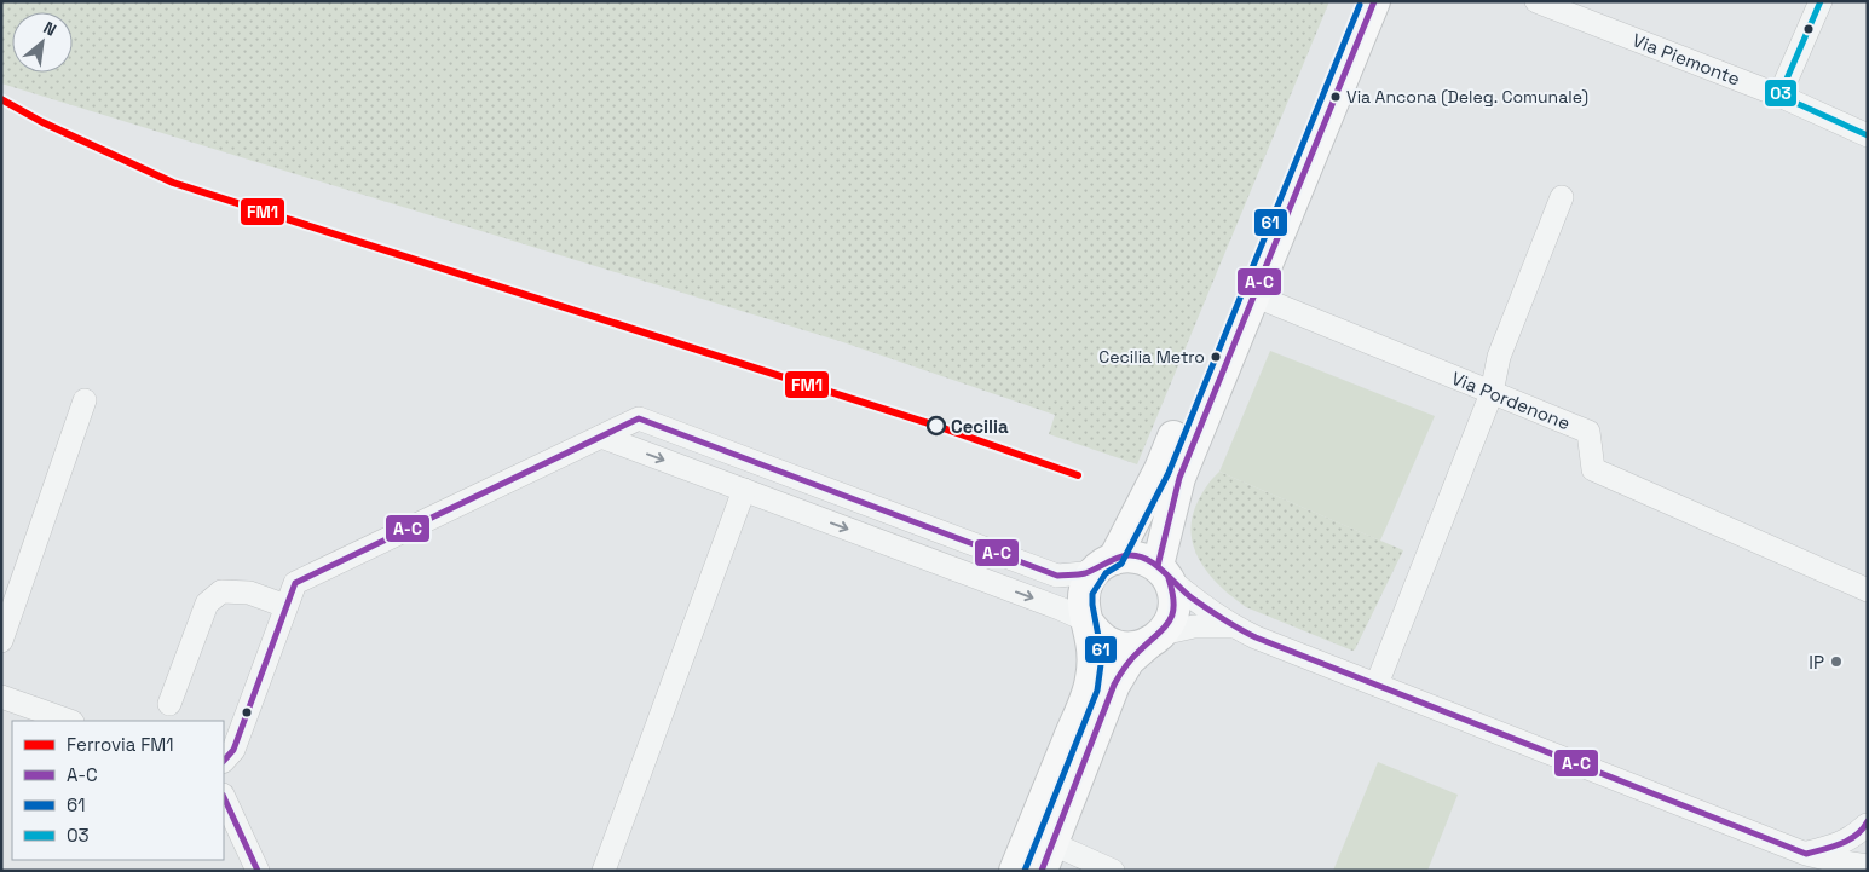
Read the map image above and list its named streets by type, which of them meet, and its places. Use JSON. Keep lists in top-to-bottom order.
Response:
{
  "streets": {
    "street": ["Via Piemonte", "Via Pordenone"]
  },
  "places": [
    "Via Ancona (Deleg. Comunale)",
    "Cecilia Metro",
    "Cecilia",
    "IP"
  ],
  "lines": [
    "transit line A-C",
    "transit line 03",
    "transit line 61",
    "rail line FM1"
  ],
  "legend": [
    "Ferrovia FM1",
    "A-C",
    "61",
    "03"
  ],
  "north": "top right"
}
